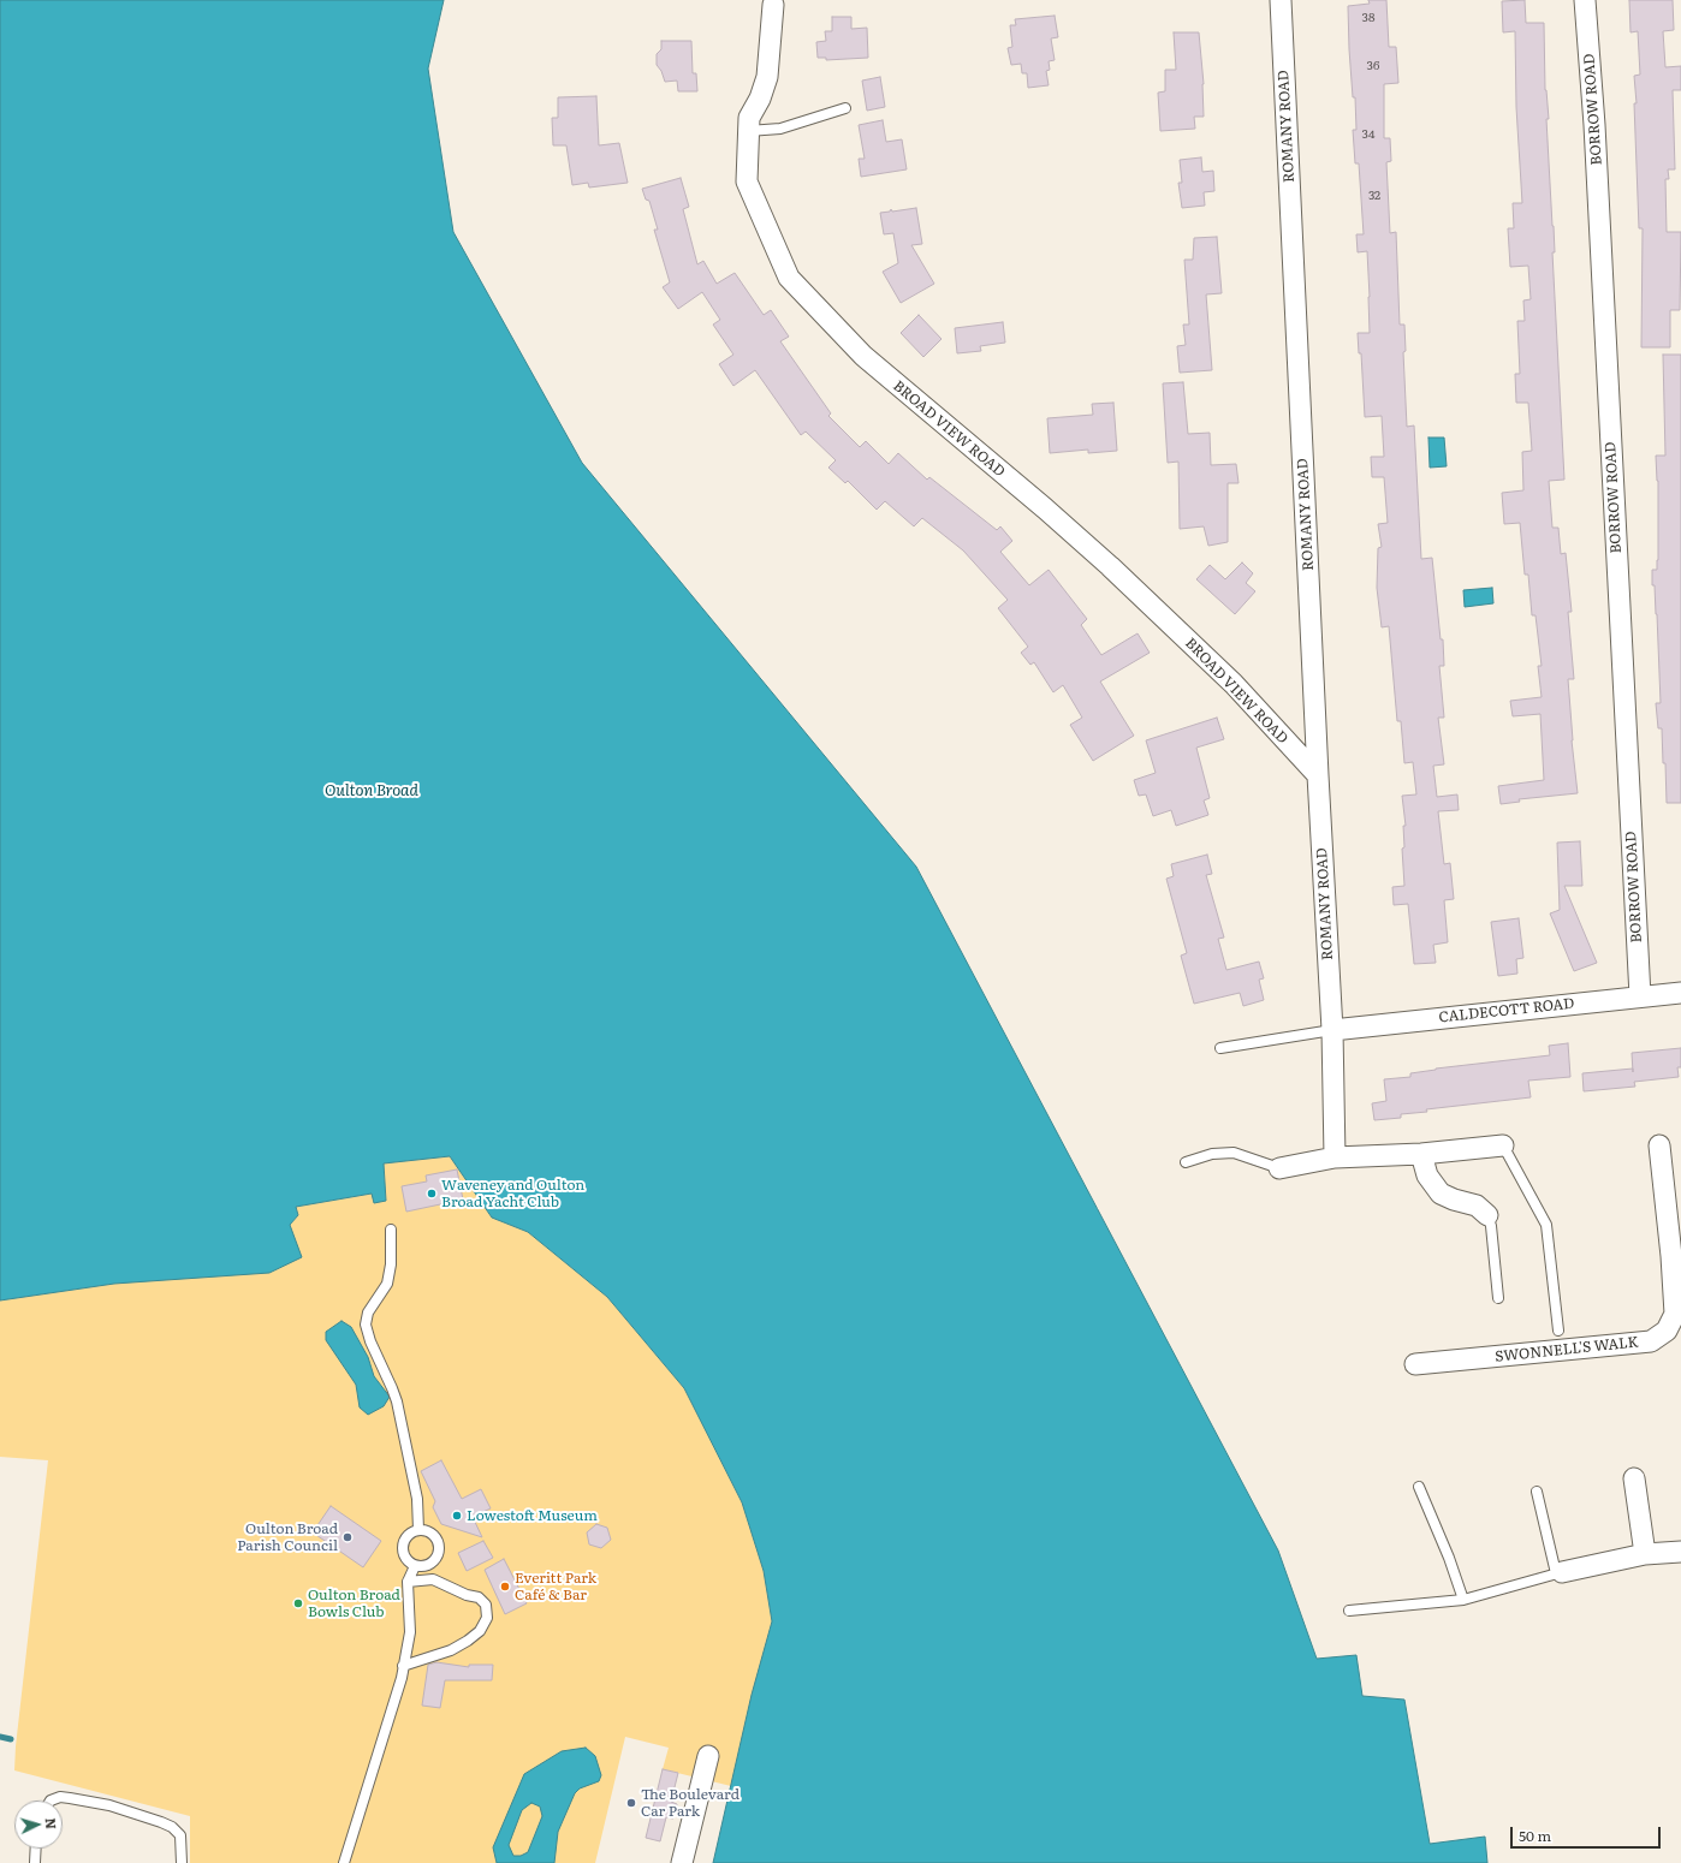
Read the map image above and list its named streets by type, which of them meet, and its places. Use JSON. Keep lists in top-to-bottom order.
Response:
{
  "streets": {
    "street": [
      "BORROW ROAD",
      "ROMANY ROAD",
      "BROAD VIEW ROAD",
      "CALDECOTT ROAD",
      "SWONNELL'S WALK"
    ]
  },
  "crossings": [
    ["BORROW ROAD", "CALDECOTT ROAD"],
    ["ROMANY ROAD", "BROAD VIEW ROAD"],
    ["ROMANY ROAD", "CALDECOTT ROAD"]
  ],
  "water": ["Oulton Broad"],
  "places": [
    "Waveney and Oulton Broad Yacht Club",
    "Lowestoft Museum",
    "Oulton Broad Parish Council",
    "Everitt Park Café & Bar",
    "Oulton Broad Bowls Club",
    "The Boulevard Car Park"
  ],
  "house_numbers": [
    "38",
    "36",
    "34",
    "32"
  ],
  "scale_bar": "50 m",
  "north": "right"
}
